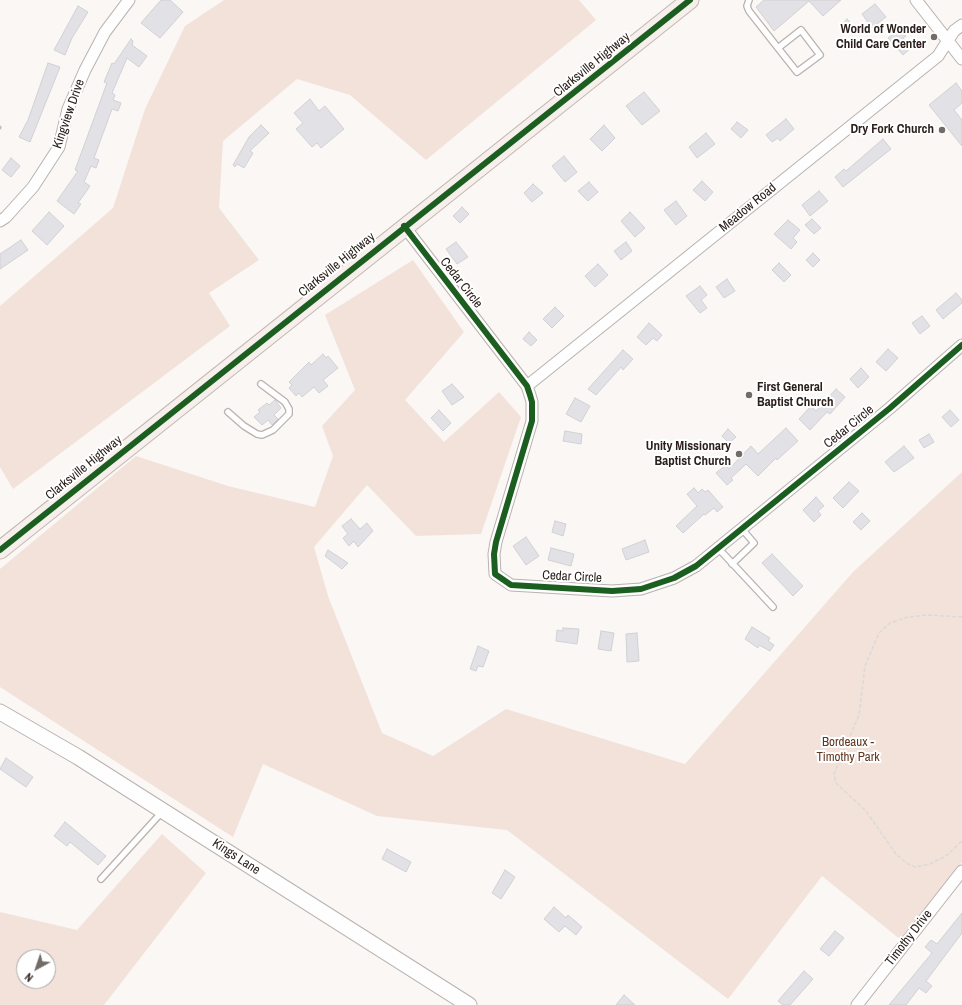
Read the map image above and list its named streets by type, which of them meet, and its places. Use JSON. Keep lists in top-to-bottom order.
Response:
{
  "streets": {
    "main road": ["Clarksville Highway"],
    "street": [
      "Kingview Drive",
      "Meadow Road",
      "Cedar Circle",
      "Kings Lane",
      "Timothy Drive"
    ]
  },
  "crossings": [
    ["Clarksville Highway", "Cedar Circle"],
    ["Meadow Road", "Cedar Circle"]
  ],
  "parks": ["Bordeaux - Timothy Park"],
  "places": [
    "World of Wonder Child Care Center",
    "Dry Fork Church",
    "First General Baptist Church",
    "Unity Missionary Baptist Church"
  ],
  "north": "bottom left"
}
